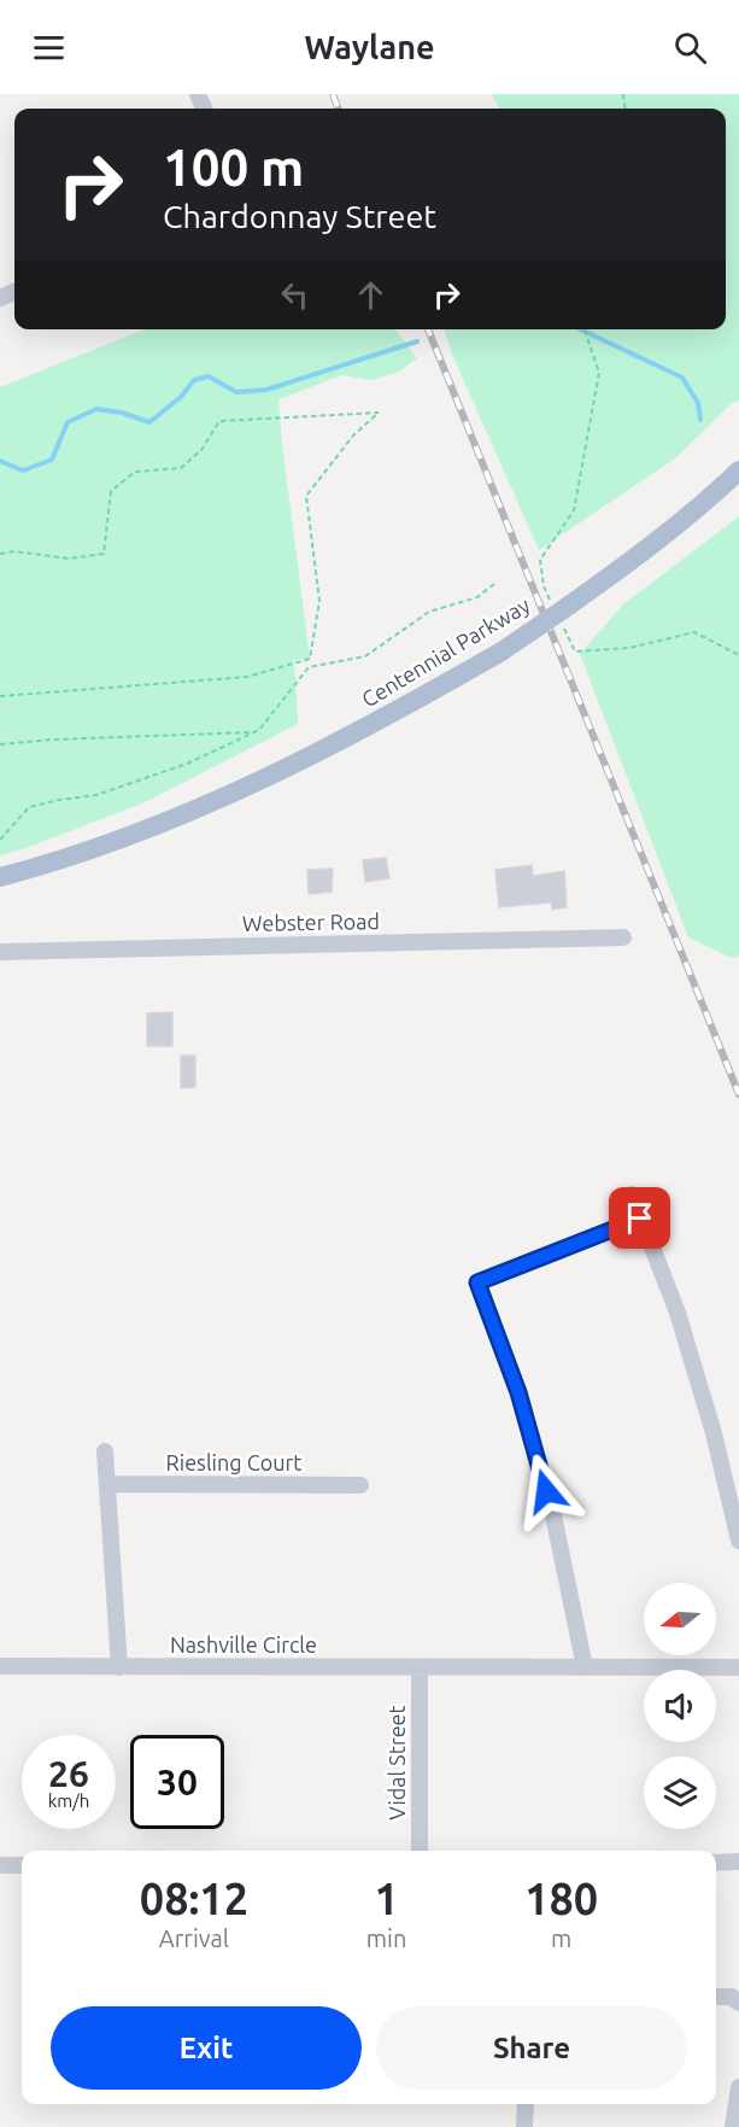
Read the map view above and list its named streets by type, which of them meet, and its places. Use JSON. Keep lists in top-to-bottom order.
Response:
{
  "streets": {
    "main road": ["Centennial Parkway"],
    "street": [
      "Webster Road",
      "Riesling Court",
      "Nashville Circle",
      "Vidal Street"
    ]
  },
  "crossings": [
    ["Nashville Circle", "Vidal Street"]
  ],
  "north": "left",
  "page": {
    "header": "Waylane",
    "turn": ["100 m", "Chardonnay Street"],
    "speed": "26 km/h",
    "limit": "30",
    "eta": [
      "08:12",
      "Arrival",
      "1",
      "min",
      "180",
      "m"
    ],
    "buttons": ["Exit", "Share"]
  }
}
